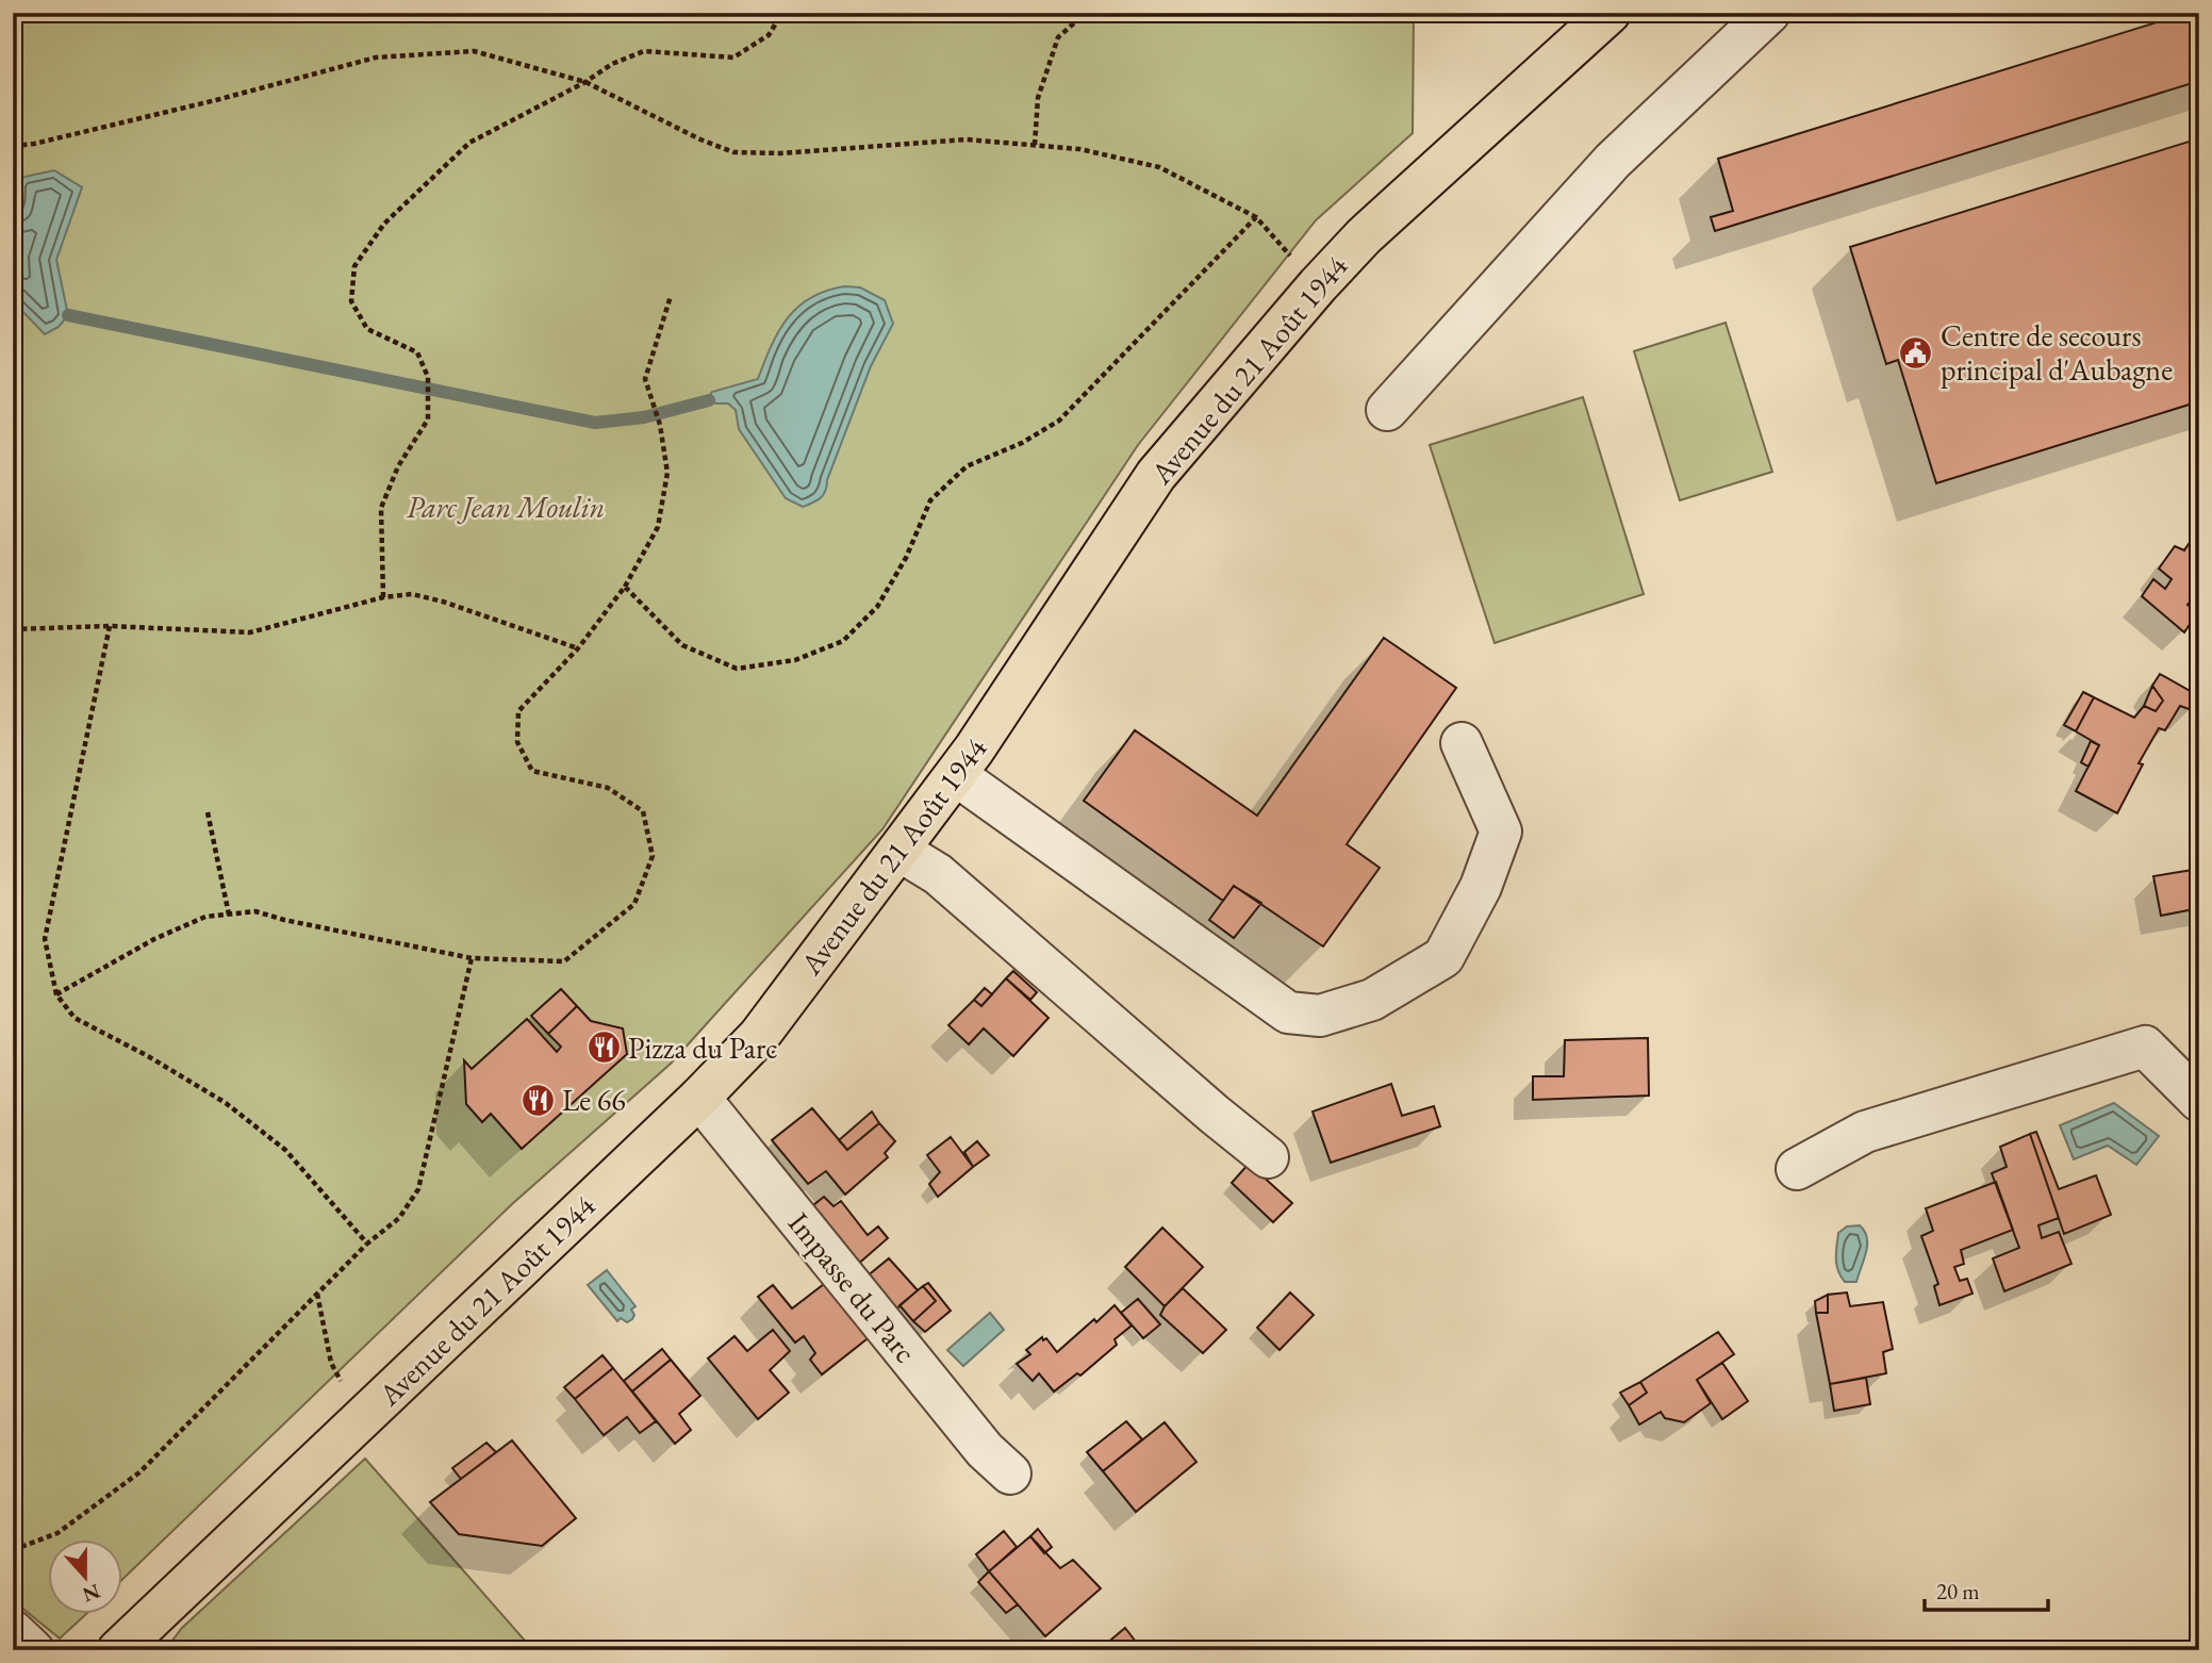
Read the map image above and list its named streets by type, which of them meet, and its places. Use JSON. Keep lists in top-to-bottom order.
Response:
{
  "streets": {
    "main road": ["Avenue du 21 Août 1944"],
    "lane": ["Impasse du Parc"]
  },
  "crossings": [
    ["Avenue du 21 Août 1944", "Impasse du Parc"]
  ],
  "parks": ["Parc Jean Moulin"],
  "places": {
    "public building": ["Centre de secours principal d'Aubagne"],
    "restaurant": ["Pizza du Parc", "Le 66"]
  },
  "scale_bar": "20 m",
  "north": "bottom"
}
